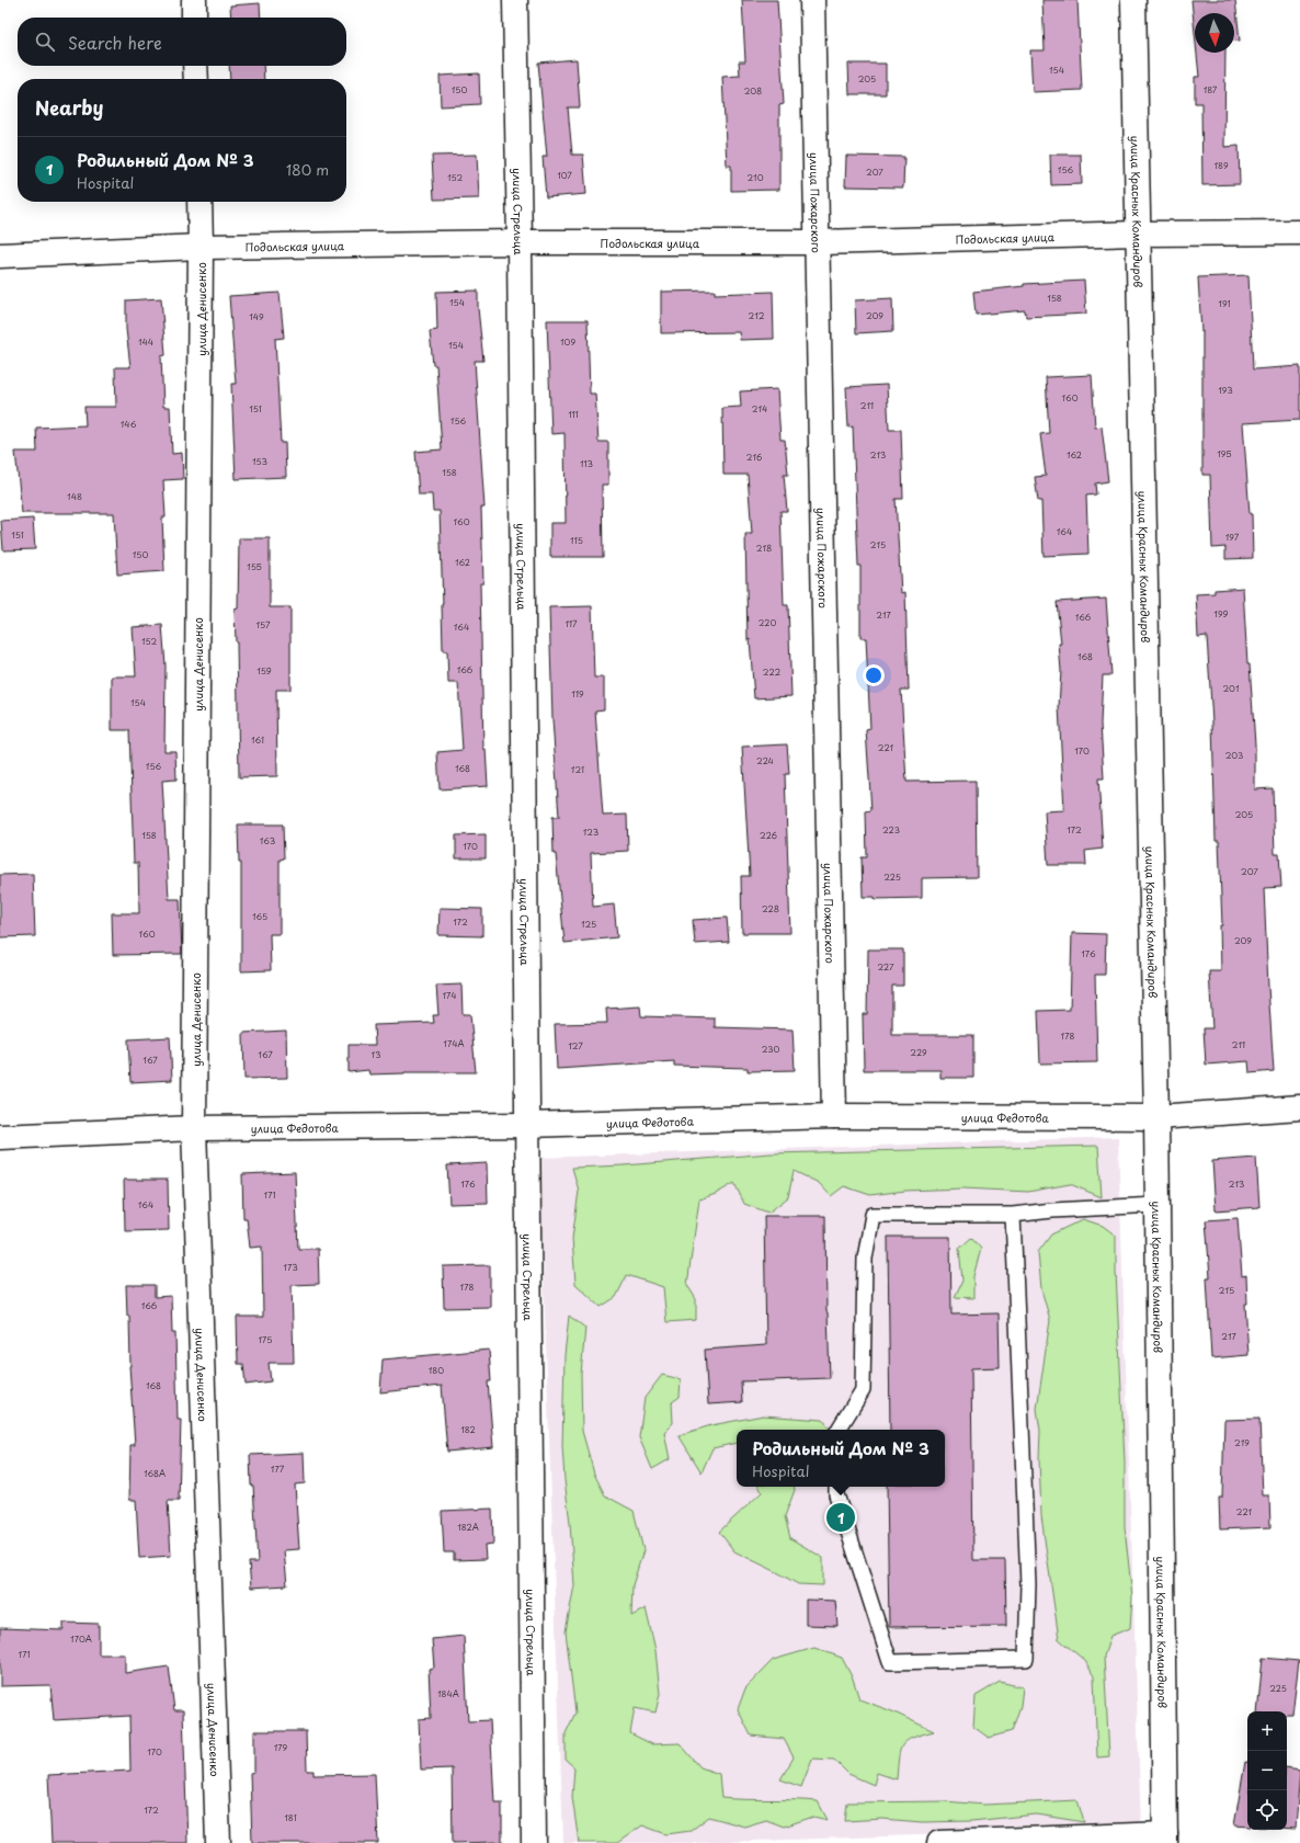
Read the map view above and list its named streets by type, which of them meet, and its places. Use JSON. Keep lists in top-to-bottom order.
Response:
{
  "streets": {
    "street": [
      "улица Пожарского",
      "улица Стрельца",
      "улица Красных Командиров",
      "Подольская улица",
      "улица Денисенко",
      "улица Федотова"
    ]
  },
  "crossings": [
    ["улица Пожарского", "Подольская улица"],
    ["улица Пожарского", "улица Федотова"],
    ["улица Стрельца", "Подольская улица"],
    ["улица Стрельца", "улица Федотова"],
    ["улица Красных Командиров", "Подольская улица"],
    ["улица Красных Командиров", "улица Федотова"],
    ["Подольская улица", "улица Денисенко"],
    ["улица Денисенко", "улица Федотова"]
  ],
  "house_numbers": [
    "154",
    "205",
    "150",
    "187",
    "208",
    "189",
    "156",
    "207",
    "107",
    "152",
    "210",
    "158",
    "154",
    "191",
    "212",
    "209",
    "149",
    "144",
    "109",
    "154",
    "193",
    "160",
    "211",
    "151",
    "214",
    "111",
    "156",
    "146",
    "195",
    "213",
    "162",
    "216",
    "153",
    "113",
    "158",
    "148",
    "160",
    "164",
    "151",
    "197",
    "115",
    "215",
    "218",
    "150",
    "162",
    "155",
    "199",
    "217",
    "166",
    "220",
    "117",
    "157",
    "164",
    "152",
    "168",
    "166",
    "159",
    "222",
    "201",
    "119",
    "154",
    "161",
    "221",
    "170",
    "203",
    "224",
    "156",
    "168",
    "121",
    "205",
    "223",
    "172",
    "123",
    "158",
    "226",
    "163",
    "170",
    "207",
    "225",
    "228",
    "165",
    "172",
    "125",
    "160",
    "209",
    "176",
    "227",
    "174",
    "178",
    "174А",
    "211",
    "127",
    "230",
    "229",
    "167",
    "13",
    "167",
    "176",
    "213",
    "171",
    "164",
    "173",
    "178",
    "215",
    "166",
    "217",
    "175",
    "180",
    "168",
    "182",
    "219",
    "177",
    "168А",
    "221",
    "182А",
    "170А",
    "171",
    "225",
    "184А",
    "179",
    "170",
    "172",
    "181"
  ],
  "north": "bottom",
  "page": {
    "search": "Search here",
    "heading": "Nearby",
    "list": [
      {
        "mark": "1",
        "name": "Родильный Дом № 3",
        "note": "Hospital",
        "value": "180 m"
      }
    ],
    "popup": ["Родильный Дом № 3", "Hospital"],
    "pins": "1",
    "map_buttons": ["+", "−"]
  }
}
